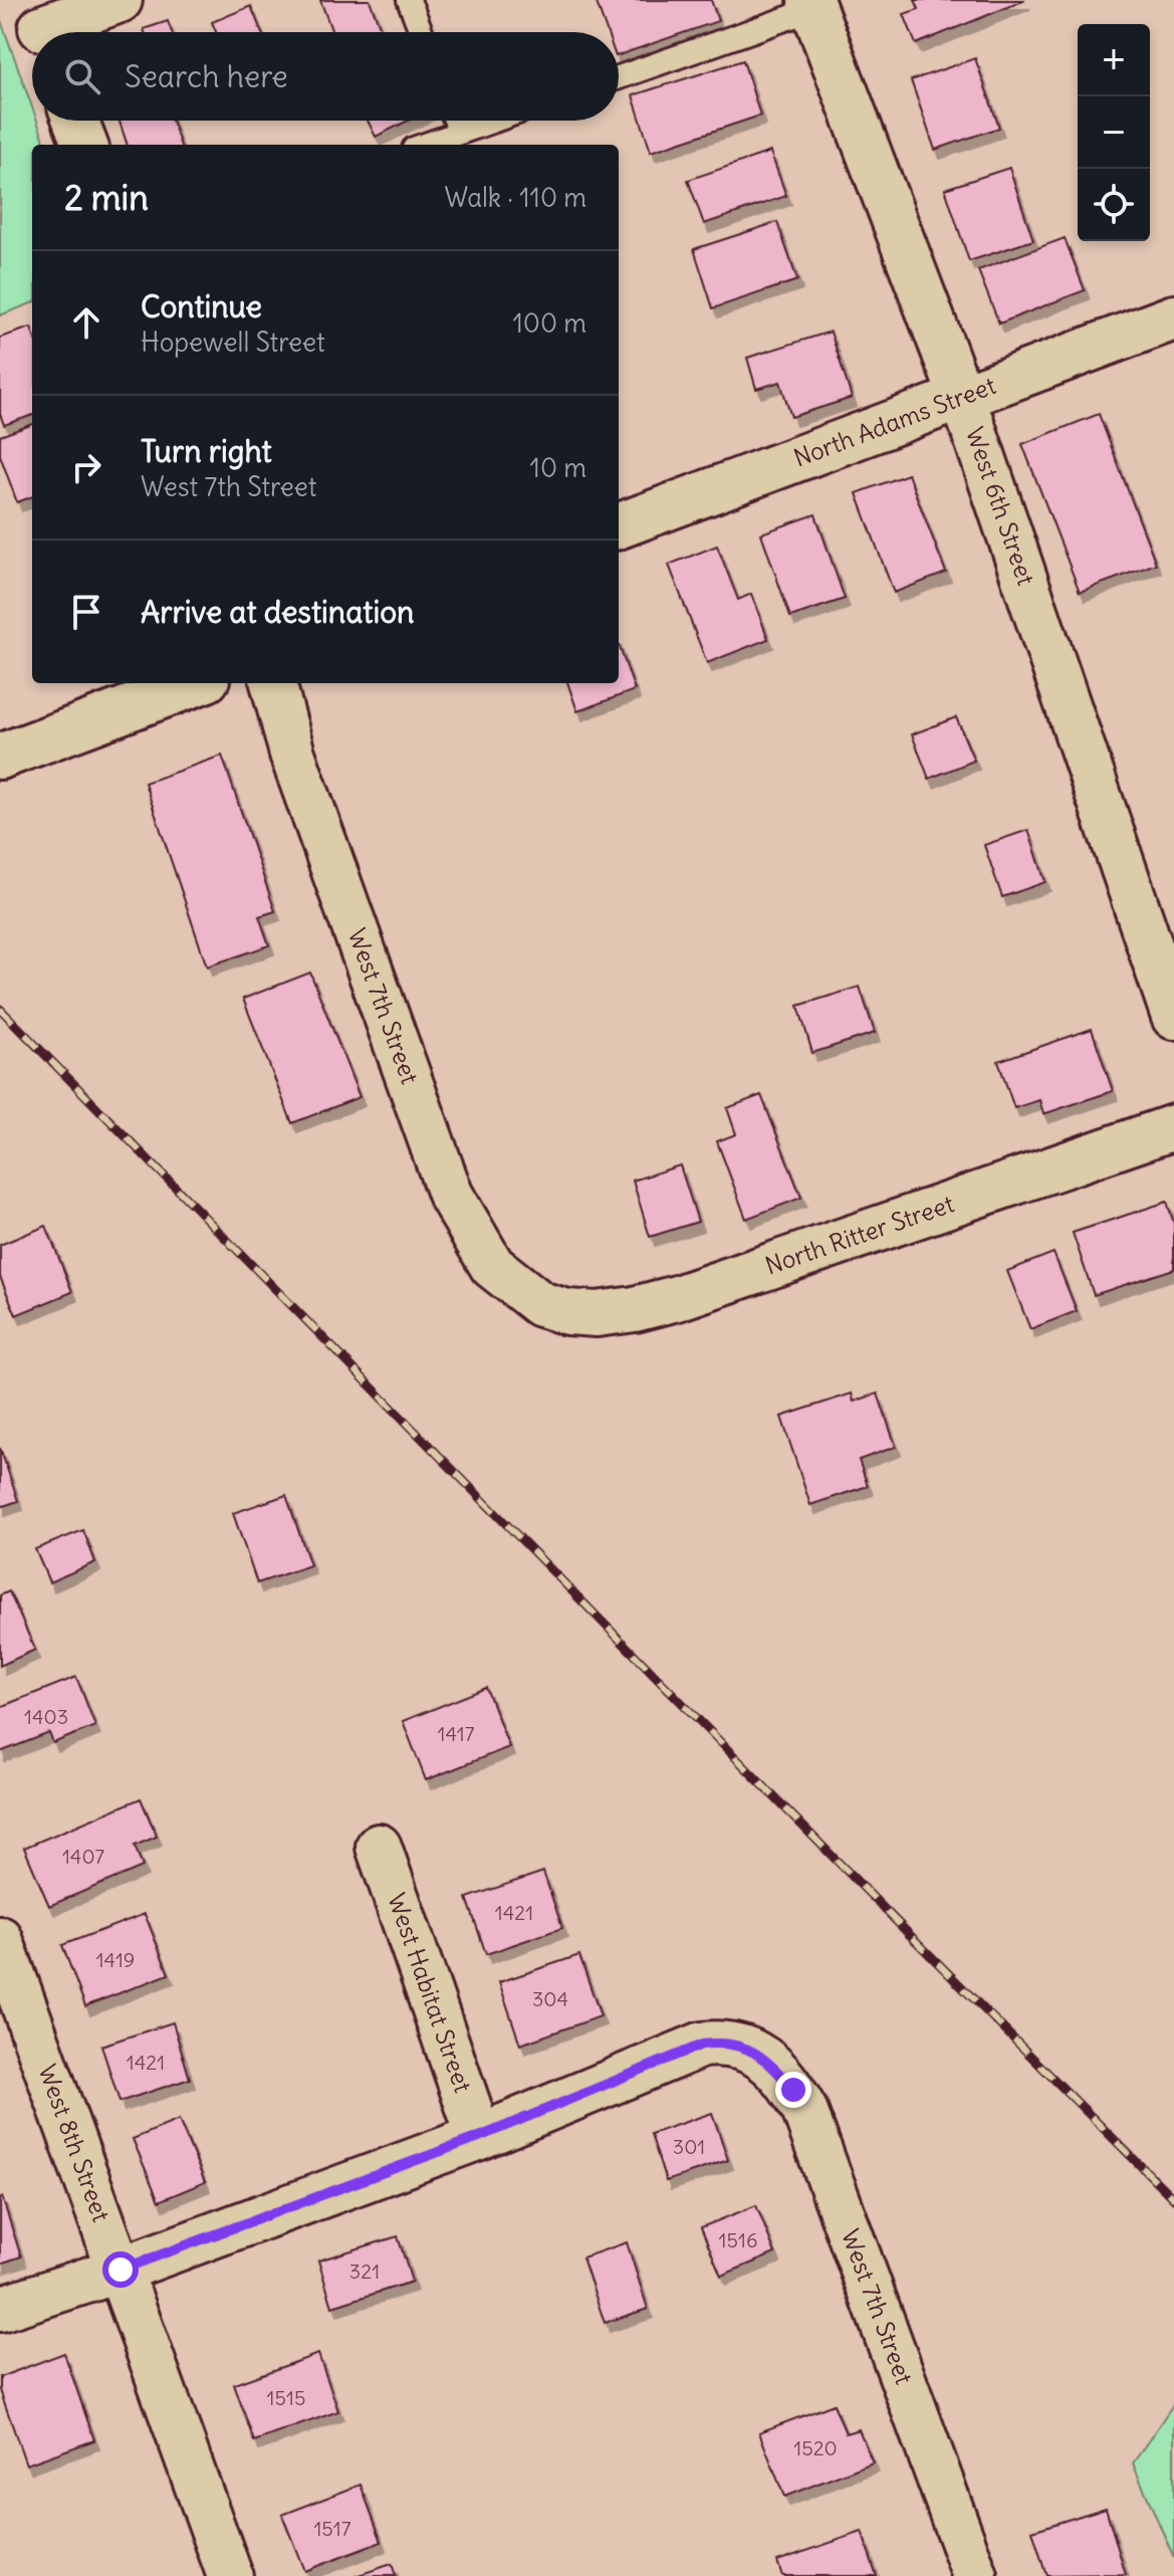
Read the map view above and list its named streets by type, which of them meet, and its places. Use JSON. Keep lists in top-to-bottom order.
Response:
{
  "streets": {
    "street": [
      "North Adams Street",
      "West 6th Street",
      "West 7th Street",
      "North Ritter Street",
      "West Habitat Street",
      "West 8th Street"
    ]
  },
  "crossings": [
    ["North Adams Street", "West 6th Street"],
    ["West 7th Street", "North Ritter Street"],
    ["West 7th Street", "West Habitat Street"]
  ],
  "house_numbers": [
    "1403",
    "1417",
    "1407",
    "1421",
    "1419",
    "304",
    "1421",
    "301",
    "1516",
    "321",
    "1515",
    "1520",
    "1517"
  ],
  "page": {
    "map_buttons": ["+", "−"],
    "search": "Search here",
    "heading": ["2 min", "Walk · 110 m"],
    "list": [
      ["Continue", "Hopewell Street", "100 m"],
      ["Turn right", "West 7th Street", "10 m"],
      "Arrive at destination"
    ]
  }
}
